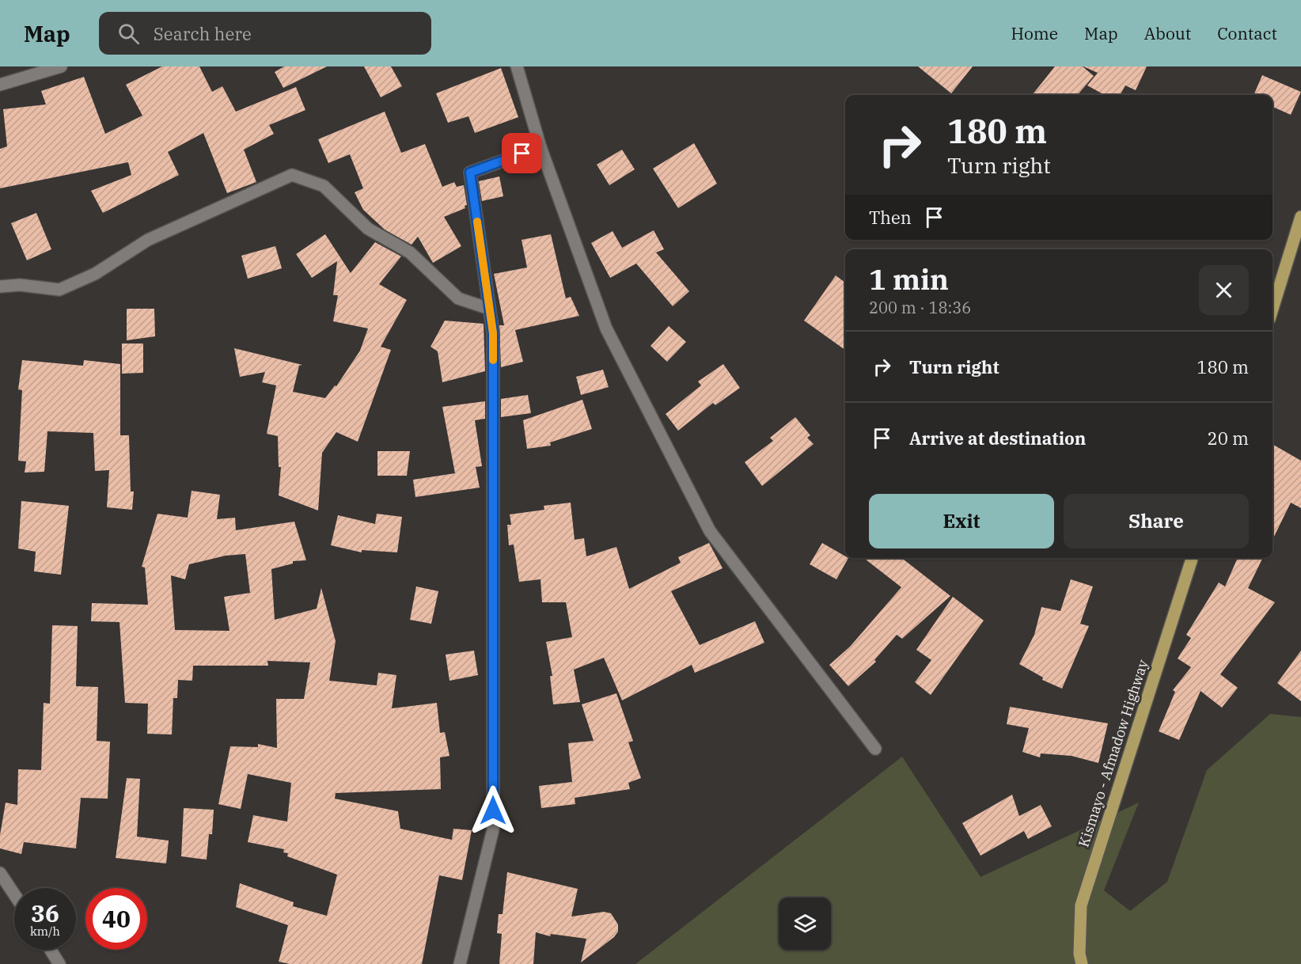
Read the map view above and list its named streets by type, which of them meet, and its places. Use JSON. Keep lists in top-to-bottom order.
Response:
{
  "streets": {
    "main road": ["Kismayo - Afmadow Highway"]
  },
  "page": {
    "header": "Map",
    "search": "Search here",
    "nav": [
      "Home",
      "Map",
      "About",
      "Contact"
    ],
    "turn": ["180 m", "Turn right"],
    "then": "Then",
    "heading": ["1 min", "200 m · 18:36"],
    "list": [
      {
        "name": "Turn right",
        "value": "180 m"
      },
      {
        "name": "Arrive at destination",
        "value": "20 m"
      }
    ],
    "buttons": ["Exit", "Share"],
    "speed": "36 km/h",
    "limit": "40"
  }
}
